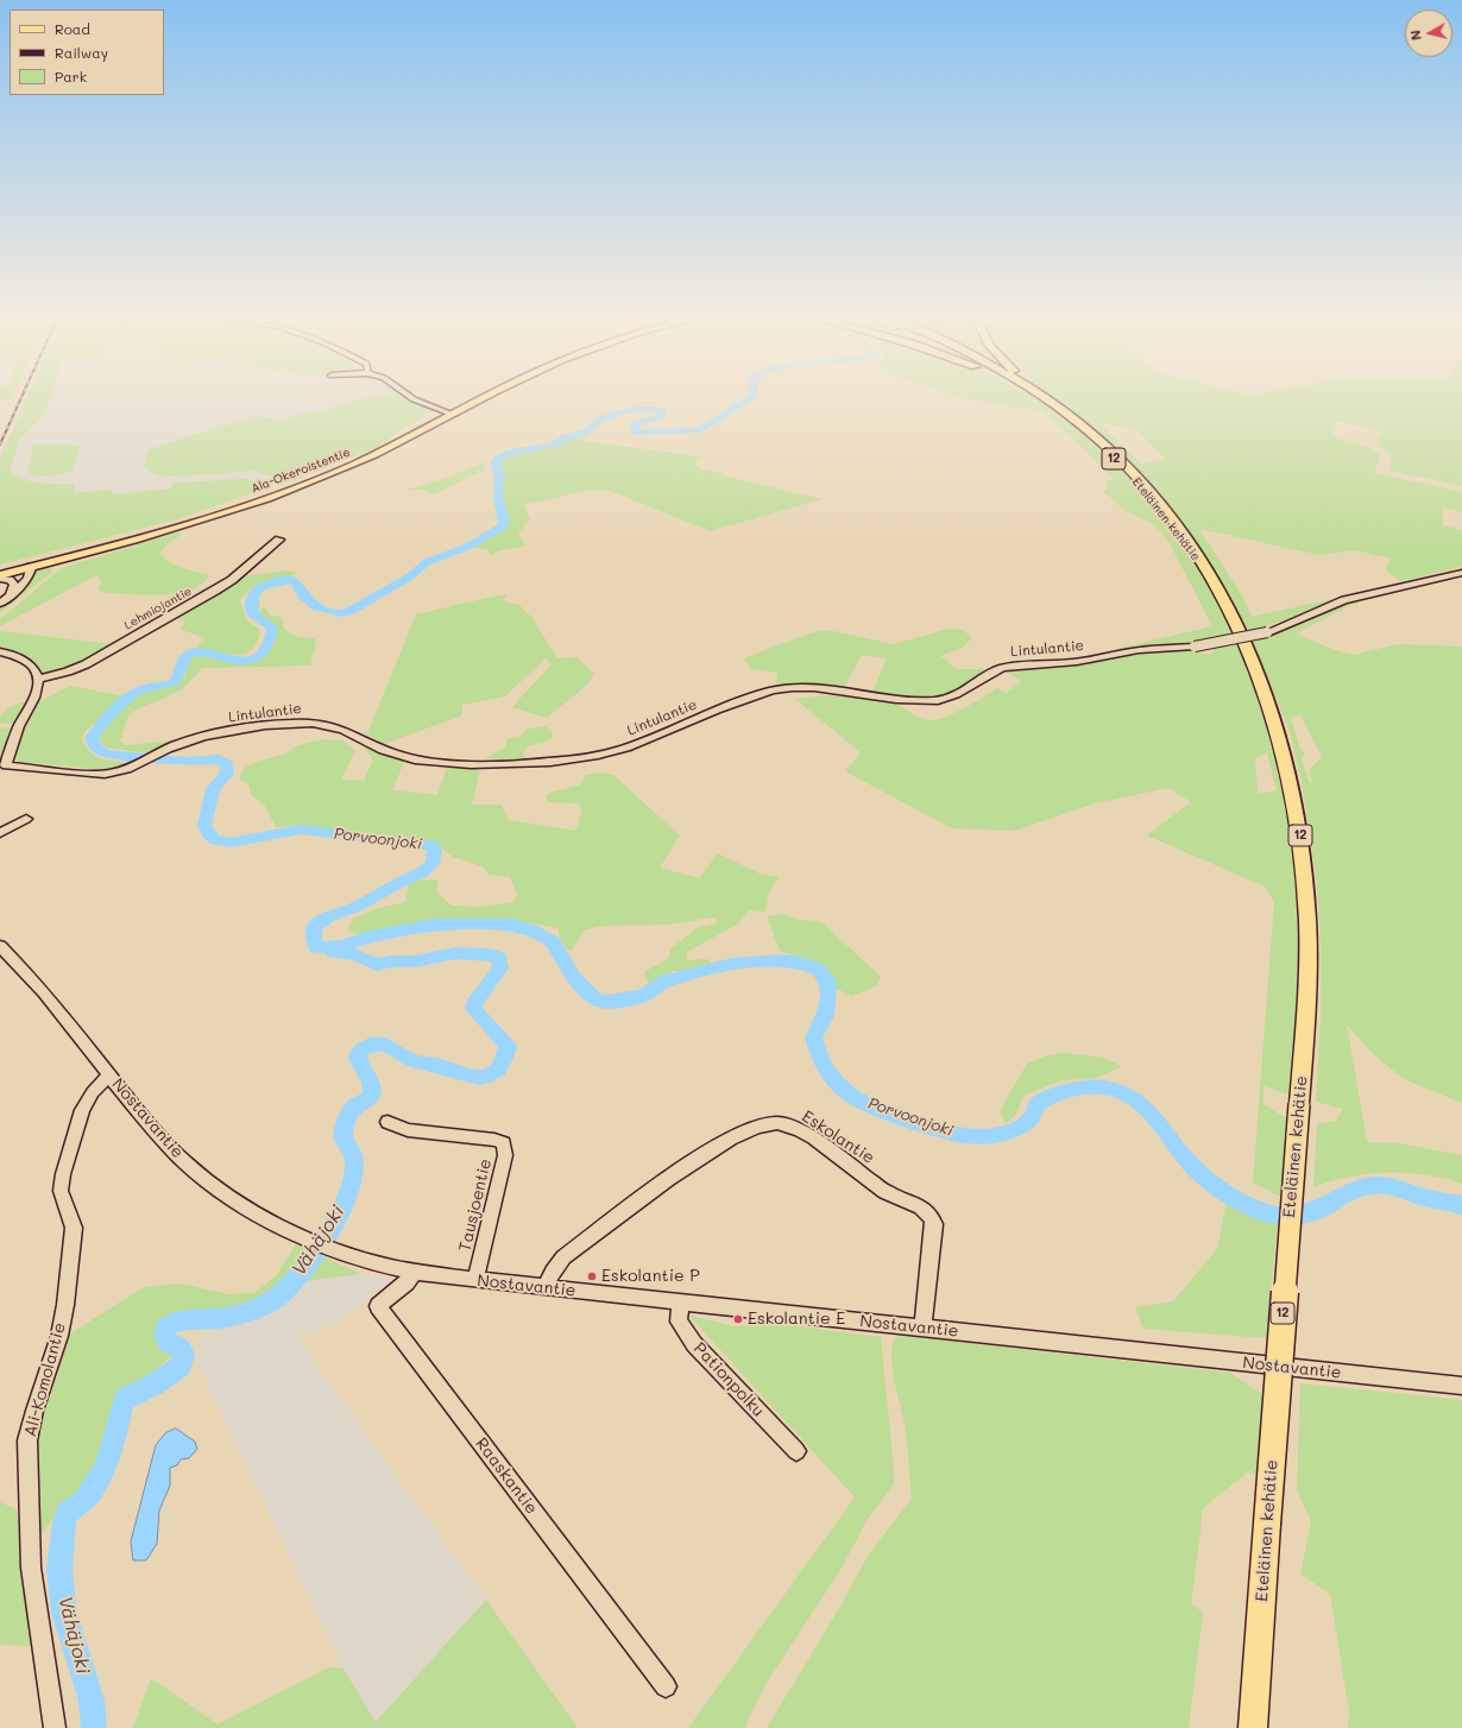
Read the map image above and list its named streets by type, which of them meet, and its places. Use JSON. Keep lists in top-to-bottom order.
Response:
{
  "streets": {
    "highway": ["12", "Eteläinen kehätie"],
    "main road": ["Ala-Okeroistentie"],
    "street": [
      "Lehmiojantie",
      "Lintulantie",
      "Nostavantie",
      "Eskolantie",
      "Tausjoentie",
      "Ali-Komolantie",
      "Pationpolku",
      "Raaskantie"
    ]
  },
  "crossings": [
    ["Lehmiojantie", "Lintulantie"],
    ["Nostavantie", "Eskolantie"],
    ["Nostavantie", "Tausjoentie"],
    ["Nostavantie", "Ali-Komolantie"],
    ["Nostavantie", "Pationpolku"],
    ["Nostavantie", "Raaskantie"]
  ],
  "water": ["Porvoonjoki", "Vähäjoki"],
  "places": ["Eskolantie P", "Eskolantie E"],
  "legend": ["Road", "Railway", "Park"],
  "north": "left"
}
